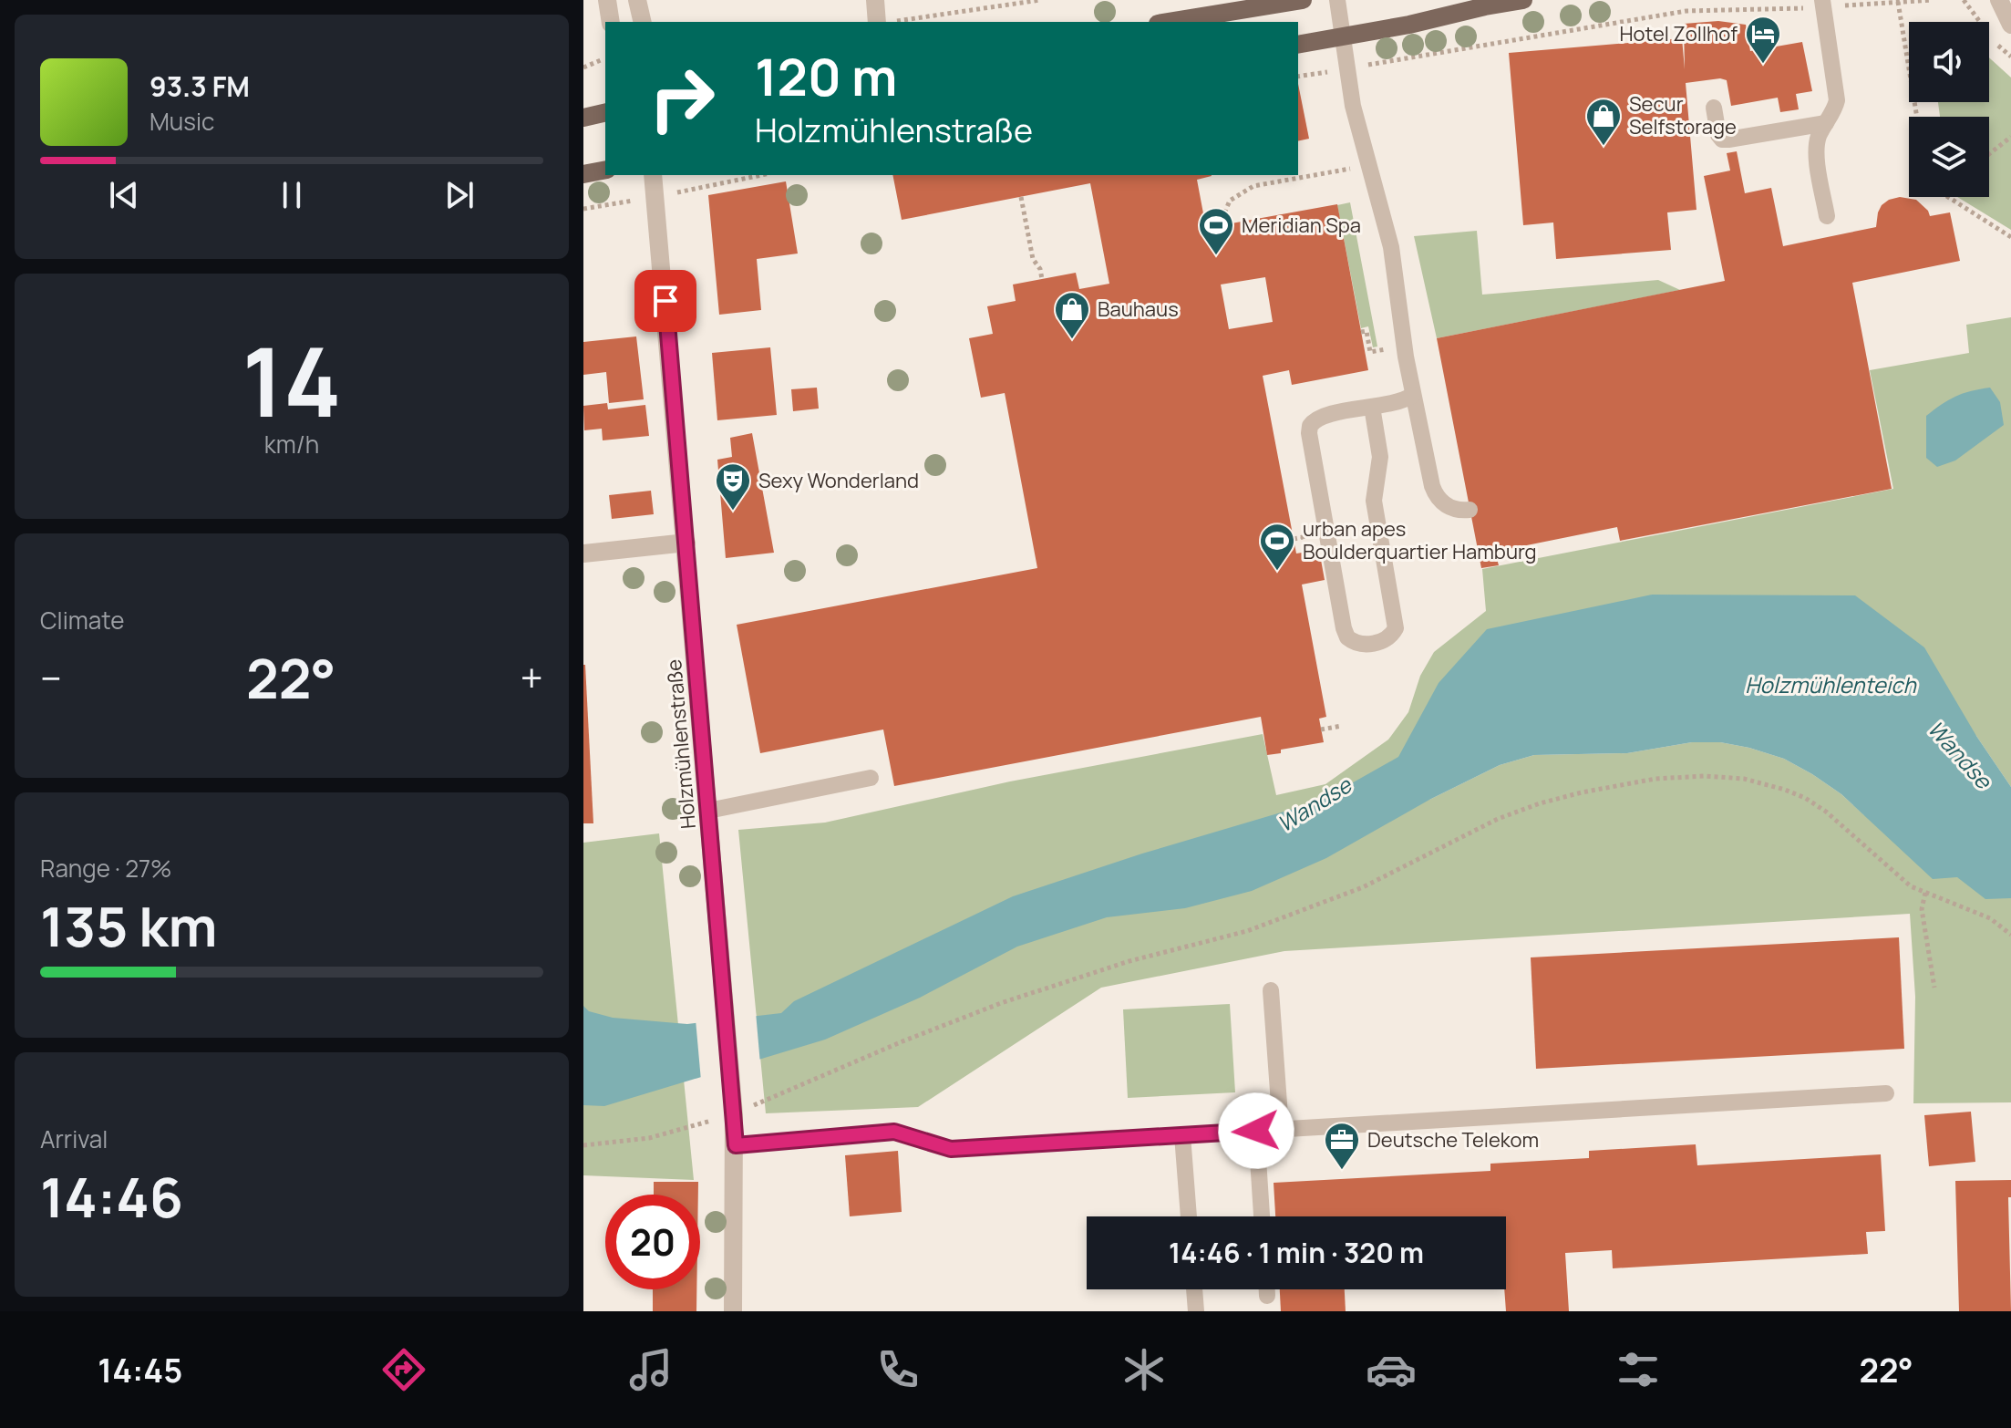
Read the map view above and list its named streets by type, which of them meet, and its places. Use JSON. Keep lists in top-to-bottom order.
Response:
{
  "streets": {
    "street": ["Holzmühlenstraße"]
  },
  "water": ["Holzmühlenteich", "Wandse"],
  "places": {
    "hotel": ["Hotel Zollhof"],
    "shop": ["Secur Selfstorage", "Bauhaus"],
    "sports": ["Meridian Spa", "urban apes Boulderquartier Hamburg"],
    "theatre": ["Sexy Wonderland"],
    "office": ["Deutsche Telekom"]
  },
  "page": {
    "turn": ["120 m", "Holzmühlenstraße"],
    "song": ["93.3 FM", "Music"],
    "tile": [
      ["14", "km/h"],
      "Climate",
      ["Range · 27%", "135 km"],
      ["Arrival", "14:46"]
    ],
    "heat": ["−", "22°", "+"],
    "limit": "20",
    "trip": "14:46 · 1 min · 320 m",
    "tabs": ["14:45", "22°"]
  }
}
